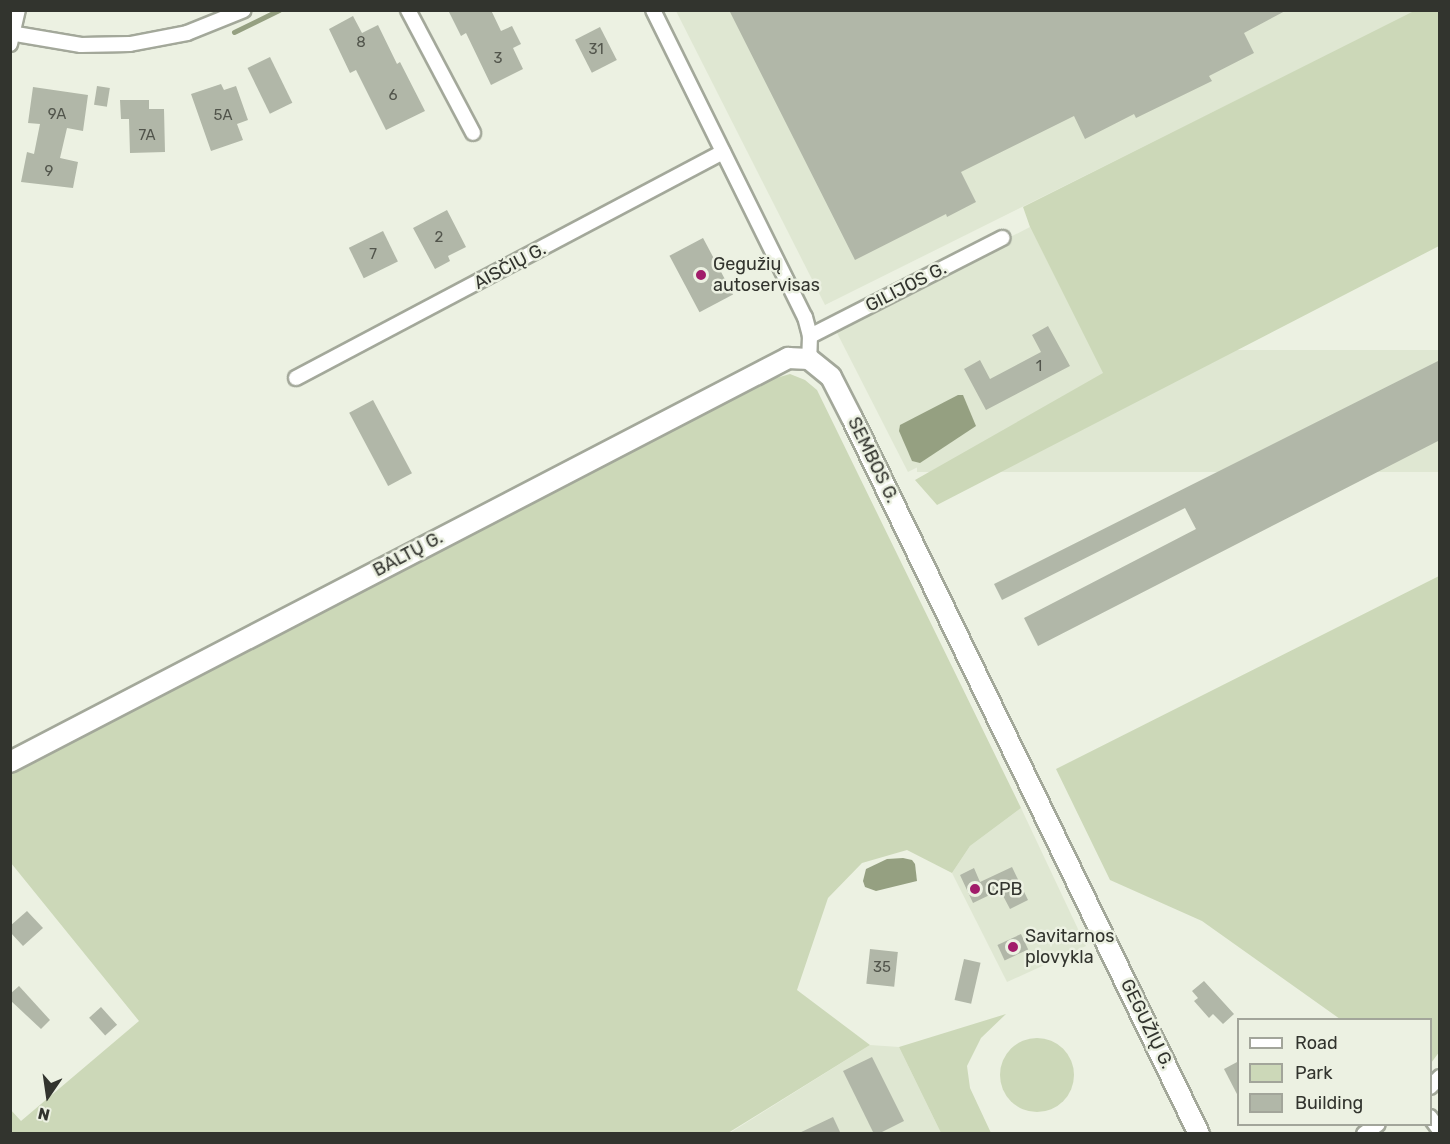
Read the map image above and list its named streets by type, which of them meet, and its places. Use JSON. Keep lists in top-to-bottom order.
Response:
{
  "streets": {
    "main road": ["SEMBOS G.", "BALTŲ G.", "GEGUŽIŲ G."],
    "street": ["AISČIŲ G.", "GILIJOS G."]
  },
  "crossings": [
    ["SEMBOS G.", "BALTŲ G."],
    ["SEMBOS G.", "GEGUŽIŲ G."]
  ],
  "places": ["Gegužių autoservisas", "CPB", "Savitarnos plovykla"],
  "house_numbers": [
    "8",
    "31",
    "3",
    "6",
    "9A",
    "5A",
    "7A",
    "9",
    "2",
    "7",
    "1",
    "35"
  ],
  "legend": ["Road", "Park", "Building"],
  "north": "bottom"
}
